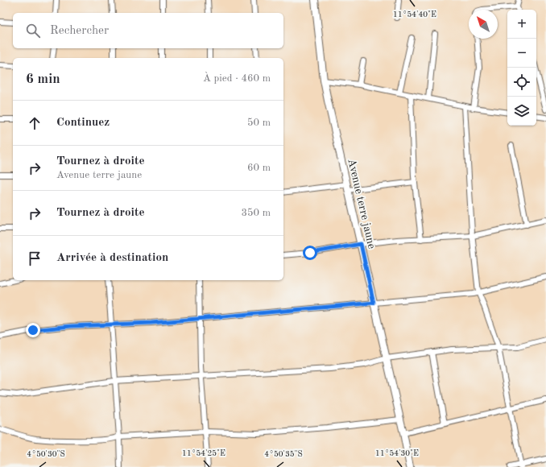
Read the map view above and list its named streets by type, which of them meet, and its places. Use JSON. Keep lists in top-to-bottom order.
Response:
{
  "streets": {
    "street": ["Avenue terre jaune"]
  },
  "north": "top left",
  "page": {
    "map_buttons": ["+", "−"],
    "search": "Rechercher",
    "heading": ["6 min", "À pied · 460 m"],
    "list": [
      ["Continuez", "50 m"],
      ["Tournez à droite", "Avenue terre jaune", "60 m"],
      ["Tournez à droite", "350 m"],
      "Arrivée à destination"
    ]
  },
  "coordinates": [
    "11°54'40\"E",
    "11°54'25\"E",
    "11°54'30\"E",
    "4°50'30\"S",
    "4°50'35\"S"
  ]
}
